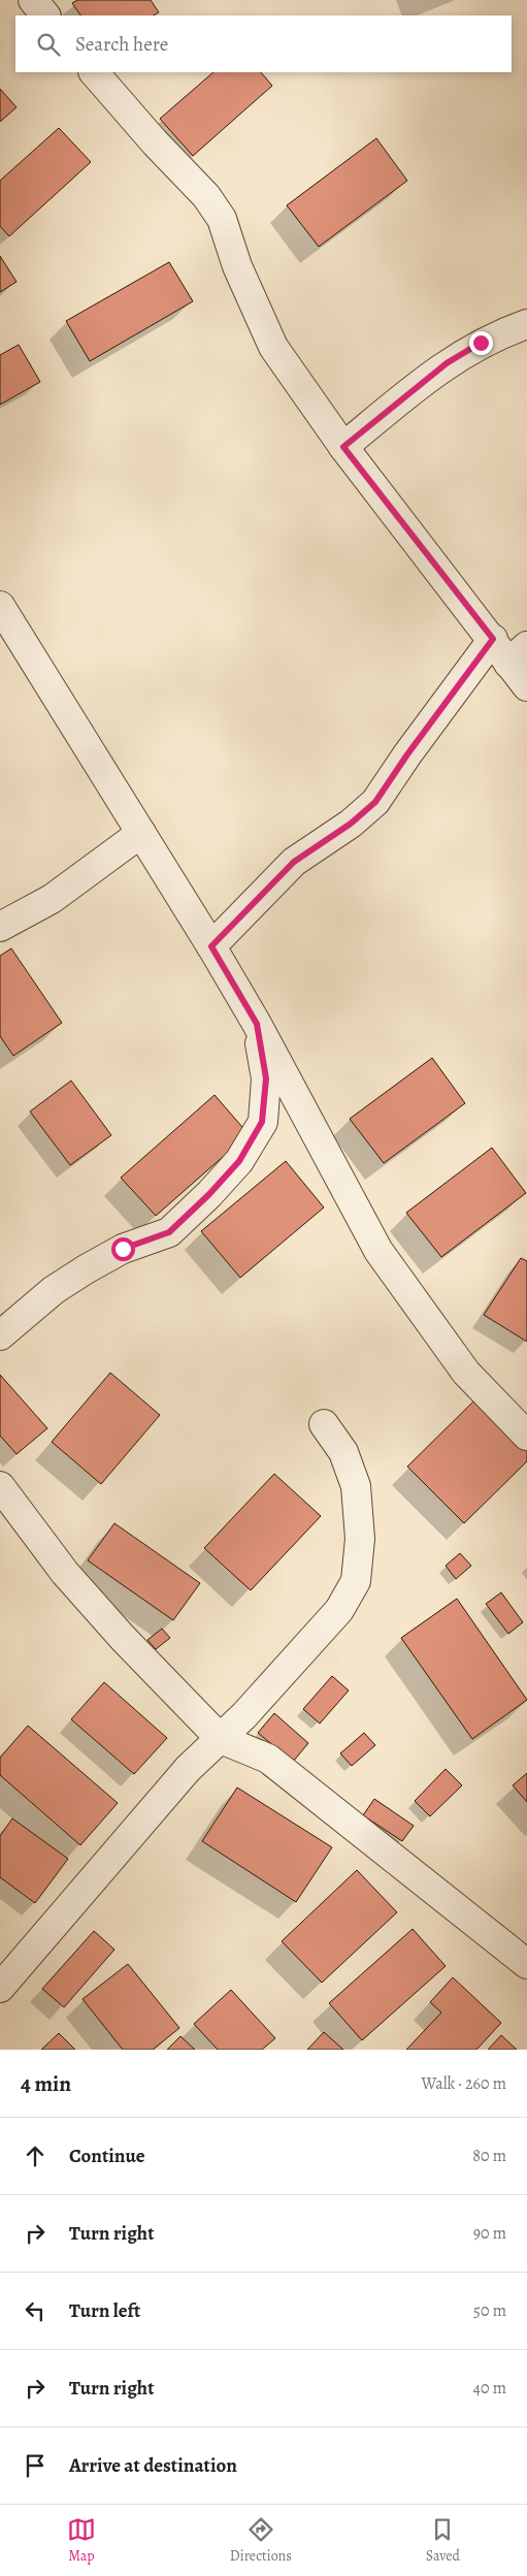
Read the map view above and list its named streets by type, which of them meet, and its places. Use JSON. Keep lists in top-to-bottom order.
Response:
{
  "page": {
    "search": "Search here",
    "heading": ["4 min", "Walk · 260 m"],
    "list": [
      ["Continue", "80 m"],
      ["Turn right", "90 m"],
      ["Turn left", "50 m"],
      ["Turn right", "40 m"],
      "Arrive at destination"
    ],
    "nav": ["Map", "Directions", "Saved"]
  }
}
